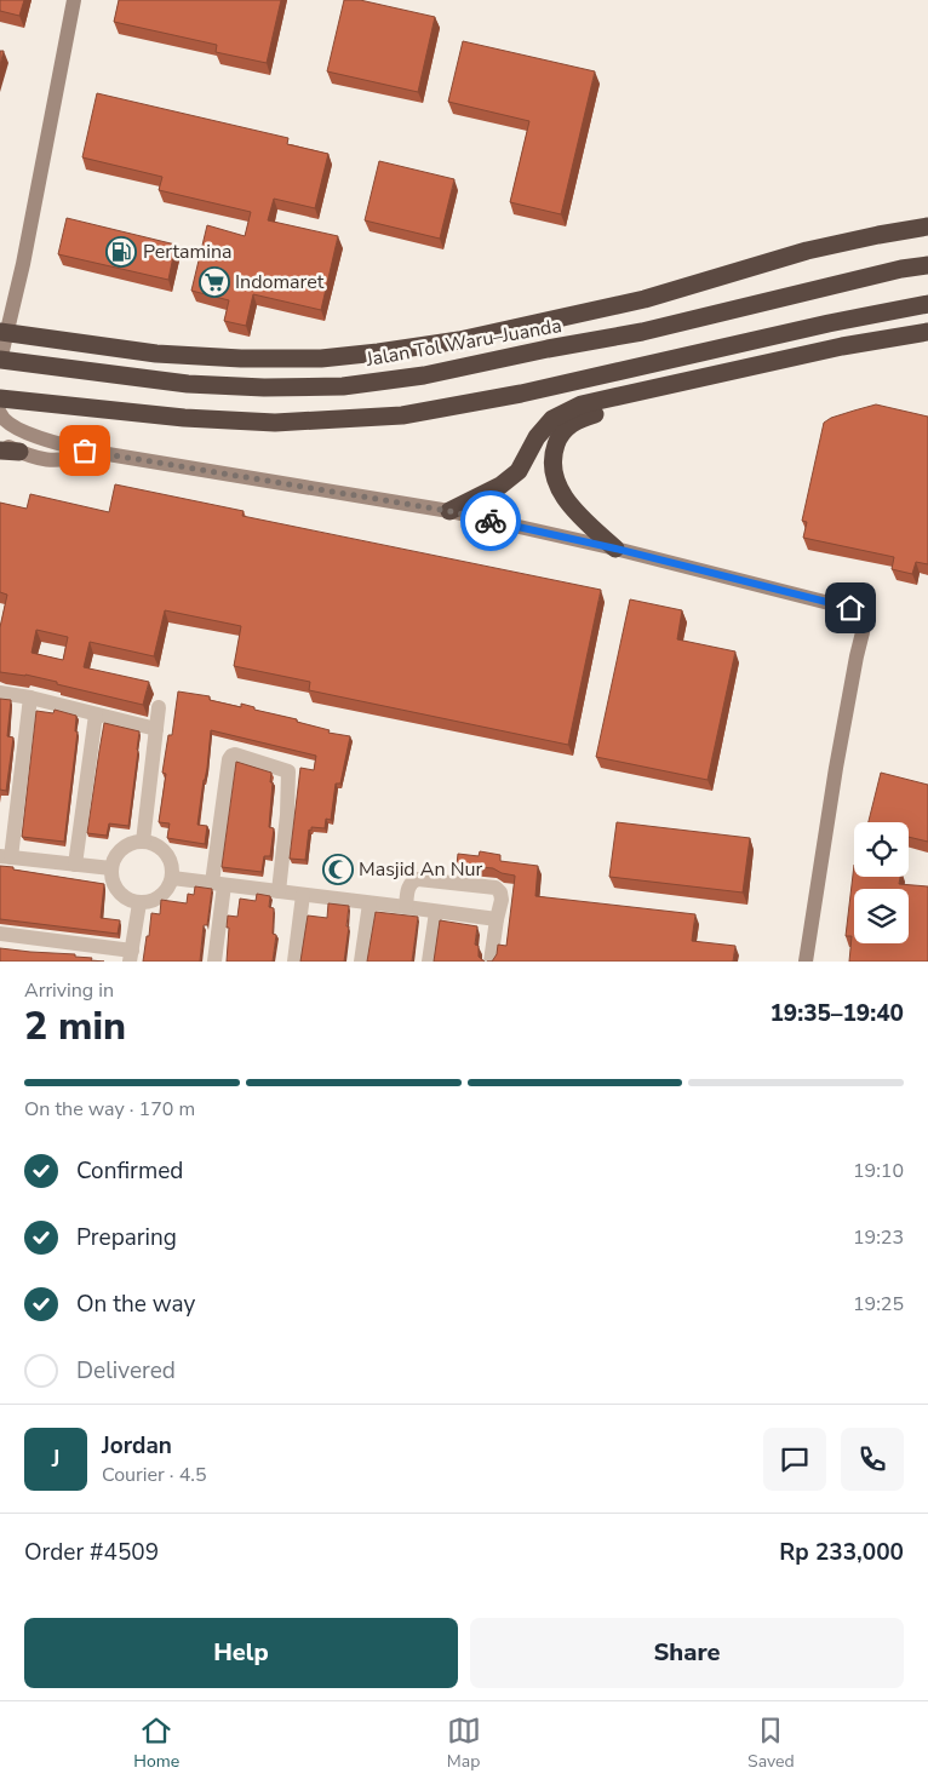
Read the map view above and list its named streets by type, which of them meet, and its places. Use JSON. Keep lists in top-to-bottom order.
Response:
{
  "streets": {
    "highway": ["Jalan Tol Waru–Juanda"]
  },
  "places": {
    "fuel station": ["Pertamina"],
    "supermarket": ["Indomaret"],
    "mosque": ["Masjid An Nur"]
  },
  "page": {
    "heading": ["2 min", "Arriving in", "19:35–19:40"],
    "panel": [
      "Jordan",
      "Courier · 4.5",
      "Order #4509",
      "Rp 233,000"
    ],
    "bar": "On the way · 170 m",
    "list": [
      ["Confirmed", "19:10"],
      ["Preparing", "19:23"],
      ["On the way", "19:25"],
      "Delivered"
    ],
    "round": "J",
    "buttons": ["Help", "Share"],
    "tabs": ["Home", "Map", "Saved"]
  }
}
